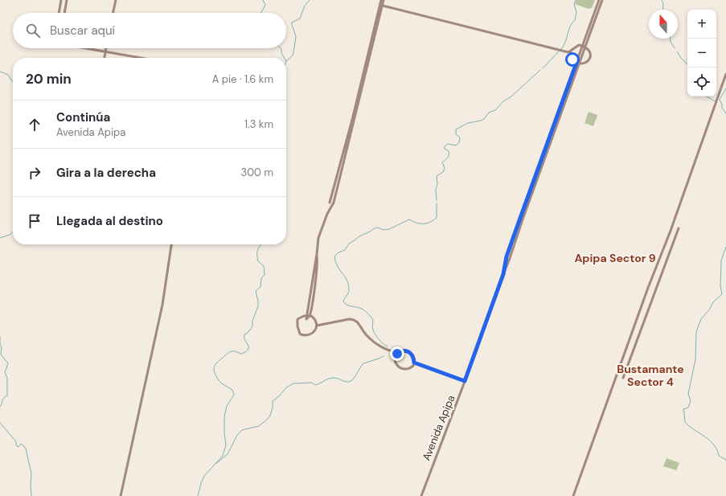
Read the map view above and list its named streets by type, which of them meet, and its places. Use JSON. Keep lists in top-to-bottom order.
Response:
{
  "streets": {
    "street": ["Avenida Apipa"]
  },
  "districts": ["Apipa Sector 9", "Bustamante Sector 4"],
  "north": "top",
  "page": {
    "map_buttons": ["+", "−"],
    "search": "Buscar aquí",
    "heading": ["20 min", "A pie · 1.6 km"],
    "list": [
      ["Continúa", "Avenida Apipa", "1.3 km"],
      ["Gira a la derecha", "300 m"],
      "Llegada al destino"
    ]
  }
}
